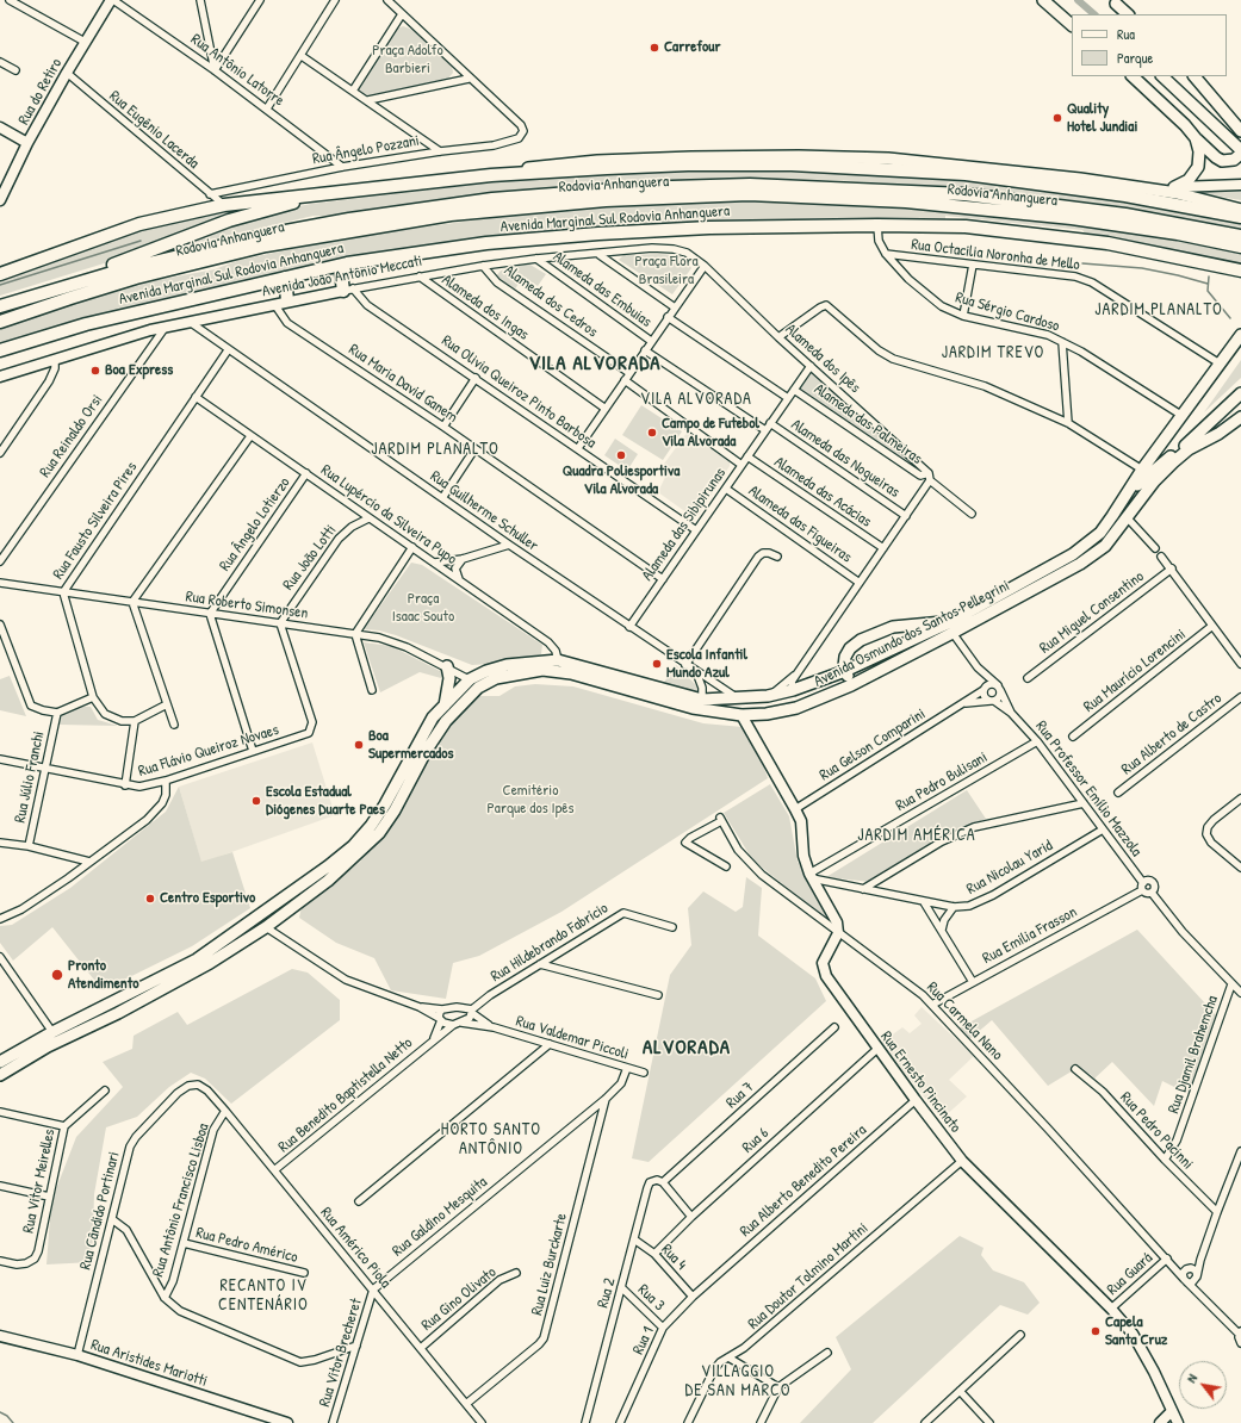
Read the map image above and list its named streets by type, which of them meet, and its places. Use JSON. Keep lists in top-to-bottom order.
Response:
{
  "streets": {
    "highway": ["Rodovia Anhanguera", "Avenida Marginal Sul Rodovia Anhanguera"],
    "main road": ["Avenida Osmundo dos Santos Pellegrini"],
    "street": [
      "Rua Antônio Latorre",
      "Rua do Retiro",
      "Rua Eugênio Lacerda",
      "Rua Ângelo Pozzani",
      "Rua Octacilia Noronha de Mello",
      "Avenida João Antônio Meccati",
      "Alameda das Embuias",
      "Alameda dos Cedros",
      "Alameda dos Ingas",
      "Rua Sérgio Cardoso",
      "Alameda dos Ipês",
      "Rua Maria David Ganem",
      "Rua Olivia Queiroz Pinto Barbosa",
      "Alameda das Palmeiras",
      "Rua Reinaldo Orsi",
      "Alameda das Nogueiras",
      "Alameda das Acácias",
      "Rua Guilherme Schuller",
      "Rua Lupércio da Silveira Pupo",
      "Rua Fausto Silveira Pires",
      "Rua Ângelo Lotierzo",
      "Alameda das Sibipirunas",
      "Alameda das Figueiras",
      "Rua João Lotti",
      "Rua Roberto Simonsen",
      "Rua Miguel Consentino",
      "Rua Maurício Lorencini",
      "Rua Alberto de Castro",
      "Rua Gelson Comparini",
      "Rua Flávio Queiroz Novaes",
      "Rua Júlio Franchi",
      "Rua Pedro Bulisani",
      "Rua Professor Emílio Mazzola",
      "Rua Nicolau Yarid",
      "Rua Emilia Frasson",
      "Rua Hildebrando Fabrício",
      "Rua Carmela Nano",
      "Rua Valdemar Piccoli",
      "Rua Djamil Brahemcha",
      "Rua Ernesto Pincinato",
      "Rua Benedito Baptistella Netto",
      "Rua 7",
      "Rua Pedro Pacinni",
      "Rua 6",
      "Rua Vitor Meirelles",
      "Rua Alberto Benedito Pereira",
      "Rua Antônio Francisco Lisboa",
      "Rua Cândido Portinari",
      "Rua Galdino Mesquita",
      "Rua Pedro Américo",
      "Rua Américo Piola",
      "Rua 4",
      "Rua Luiz Burckarte",
      "Rua Guará",
      "Rua Doutor Tolmino Martini",
      "Rua 2",
      "Rua 3",
      "Rua Gino Olivato",
      "Rua 1",
      "Rua Vitor Brecheret",
      "Rua Aristides Mariotti"
    ]
  },
  "crossings": [
    ["Rua Antônio Latorre", "Rua do Retiro"],
    ["Rua Antônio Latorre", "Rua Ângelo Pozzani"],
    ["Rua do Retiro", "Rua Eugênio Lacerda"],
    ["Rua Eugênio Lacerda", "Rua Ângelo Pozzani"],
    ["Avenida Marginal Sul Rodovia Anhanguera", "Rua Sérgio Cardoso"],
    ["Rua Octacilia Noronha de Mello", "Rua Sérgio Cardoso"],
    ["Rua Octacilia Noronha de Mello", "Avenida Osmundo dos Santos Pellegrini"],
    ["Avenida João Antônio Meccati", "Alameda das Embuias"],
    ["Avenida João Antônio Meccati", "Alameda dos Cedros"],
    ["Avenida João Antônio Meccati", "Alameda dos Ingas"],
    ["Avenida João Antônio Meccati", "Alameda dos Ipês"],
    ["Avenida João Antônio Meccati", "Rua Maria David Ganem"],
    ["Avenida João Antônio Meccati", "Rua Olivia Queiroz Pinto Barbosa"],
    ["Avenida João Antônio Meccati", "Rua Reinaldo Orsi"],
    ["Avenida João Antônio Meccati", "Rua Guilherme Schuller"],
    ["Rua Sérgio Cardoso", "Avenida Osmundo dos Santos Pellegrini"],
    ["Alameda dos Ipês", "Alameda das Palmeiras"],
    ["Alameda dos Ipês", "Alameda das Sibipirunas"],
    ["Rua Maria David Ganem", "Alameda das Sibipirunas"],
    ["Rua Olivia Queiroz Pinto Barbosa", "Alameda das Sibipirunas"],
    ["Alameda das Palmeiras", "Alameda das Sibipirunas"],
    ["Alameda das Nogueiras", "Alameda das Sibipirunas"],
    ["Alameda das Acácias", "Alameda das Sibipirunas"],
    ["Rua Guilherme Schuller", "Rua Fausto Silveira Pires"],
    ["Rua Guilherme Schuller", "Alameda das Sibipirunas"],
    ["Rua Guilherme Schuller", "Avenida Osmundo dos Santos Pellegrini"],
    ["Rua Lupércio da Silveira Pupo", "Rua Fausto Silveira Pires"],
    ["Rua Lupércio da Silveira Pupo", "Rua Ângelo Lotierzo"],
    ["Rua Lupércio da Silveira Pupo", "Rua João Lotti"],
    ["Rua Lupércio da Silveira Pupo", "Avenida Osmundo dos Santos Pellegrini"],
    ["Rua Fausto Silveira Pires", "Rua Roberto Simonsen"],
    ["Rua Ângelo Lotierzo", "Rua Roberto Simonsen"],
    ["Alameda das Sibipirunas", "Alameda das Figueiras"],
    ["Rua João Lotti", "Rua Roberto Simonsen"],
    ["Rua João Lotti", "Rua Flávio Queiroz Novaes"],
    ["Rua Roberto Simonsen", "Avenida Osmundo dos Santos Pellegrini"],
    ["Rua Roberto Simonsen", "Rua Flávio Queiroz Novaes"],
    ["Avenida Osmundo dos Santos Pellegrini", "Rua Professor Emílio Mazzola"],
    ["Rua Gelson Comparini", "Rua Professor Emílio Mazzola"],
    ["Rua Flávio Queiroz Novaes", "Rua Júlio Franchi"],
    ["Rua Pedro Bulisani", "Rua Professor Emílio Mazzola"],
    ["Rua Pedro Bulisani", "Rua Nicolau Yarid"],
    ["Rua Professor Emílio Mazzola", "Rua Nicolau Yarid"],
    ["Rua Professor Emílio Mazzola", "Rua Emilia Frasson"],
    ["Rua Emilia Frasson", "Rua Carmela Nano"],
    ["Rua Hildebrando Fabrício", "Rua Valdemar Piccoli"],
    ["Rua Carmela Nano", "Rua Ernesto Pincinato"],
    ["Rua Carmela Nano", "Rua Guará"],
    ["Rua Valdemar Piccoli", "Rua Galdino Mesquita"],
    ["Rua Djamil Brahemcha", "Rua Pedro Pacinni"],
    ["Rua Ernesto Pincinato", "Rua 6"],
    ["Rua Ernesto Pincinato", "Rua Alberto Benedito Pereira"],
    ["Rua Ernesto Pincinato", "Rua Guará"],
    ["Rua Ernesto Pincinato", "Rua Doutor Tolmino Martini"],
    ["Rua Benedito Baptistella Netto", "Rua Américo Piola"],
    ["Rua 7", "Rua 2"],
    ["Rua 6", "Rua 4"],
    ["Rua Alberto Benedito Pereira", "Rua 1"],
    ["Rua Antônio Francisco Lisboa", "Rua Pedro Américo"],
    ["Rua Antônio Francisco Lisboa", "Rua Américo Piola"],
    ["Rua Cândido Portinari", "Rua Américo Piola"],
    ["Rua Cândido Portinari", "Rua Aristides Mariotti"],
    ["Rua Galdino Mesquita", "Rua Américo Piola"],
    ["Rua Galdino Mesquita", "Rua Luiz Burckarte"],
    ["Rua Galdino Mesquita", "Rua Vitor Brecheret"],
    ["Rua Américo Piola", "Rua Luiz Burckarte"],
    ["Rua Américo Piola", "Rua Gino Olivato"],
    ["Rua Américo Piola", "Rua Vitor Brecheret"],
    ["Rua 4", "Rua 2"],
    ["Rua 4", "Rua 1"],
    ["Rua 2", "Rua 3"],
    ["Rua 3", "Rua 1"]
  ],
  "districts": [
    "JARDIM PLANALTO",
    "JARDIM TREVO",
    "VILA ALVORADA",
    "VILA ALVORADA",
    "JARDIM PLANALTO",
    "JARDIM AMÉRICA",
    "ALVORADA",
    "HORTO SANTO ANTÔNIO",
    "RECANTO IV CENTENÁRIO",
    "VILLAGGIO DE SAN MARCO"
  ],
  "parks": [
    "Praça Adolfo Barbieri",
    "Praça Flora Brasileira",
    "Praça Isaac Souto",
    "Cemitério Parque dos Ipês"
  ],
  "places": [
    "Carrefour",
    "Quality Hotel Jundiai",
    "Boa Express",
    "Campo de Futebol Vila Alvorada",
    "Quadra Poliesportiva Vila Alvorada",
    "Escola Infantil Mundo Azul",
    "Boa Supermercados",
    "Escola Estadual Diógenes Duarte Paes",
    "Centro Esportivo",
    "Pronto Atendimento",
    "Capela Santa Cruz"
  ],
  "legend": ["Rua", "Parque"],
  "north": "top left"
}
